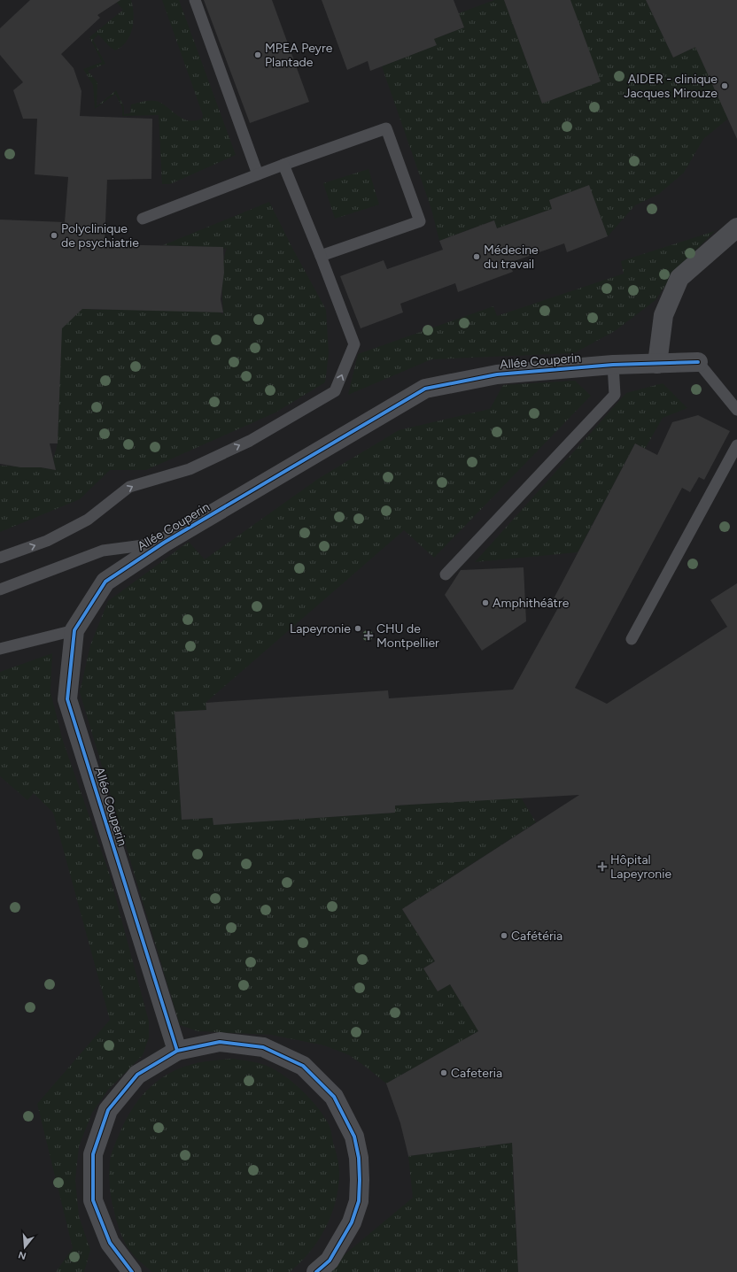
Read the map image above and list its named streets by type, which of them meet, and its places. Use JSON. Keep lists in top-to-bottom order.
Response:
{
  "streets": {
    "street": ["Allée Couperin"]
  },
  "places": {
    "other": [
      "MPEA Peyre Plantade",
      "AIDER - clinique Jacques Mirouze",
      "Polyclinique de psychiatrie",
      "Médecine du travail",
      "Amphithéâtre",
      "Lapeyronie",
      "Cafétéria",
      "Cafeteria"
    ],
    "health": ["CHU de Montpellier", "Hôpital Lapeyronie"]
  },
  "north": "bottom"
}
